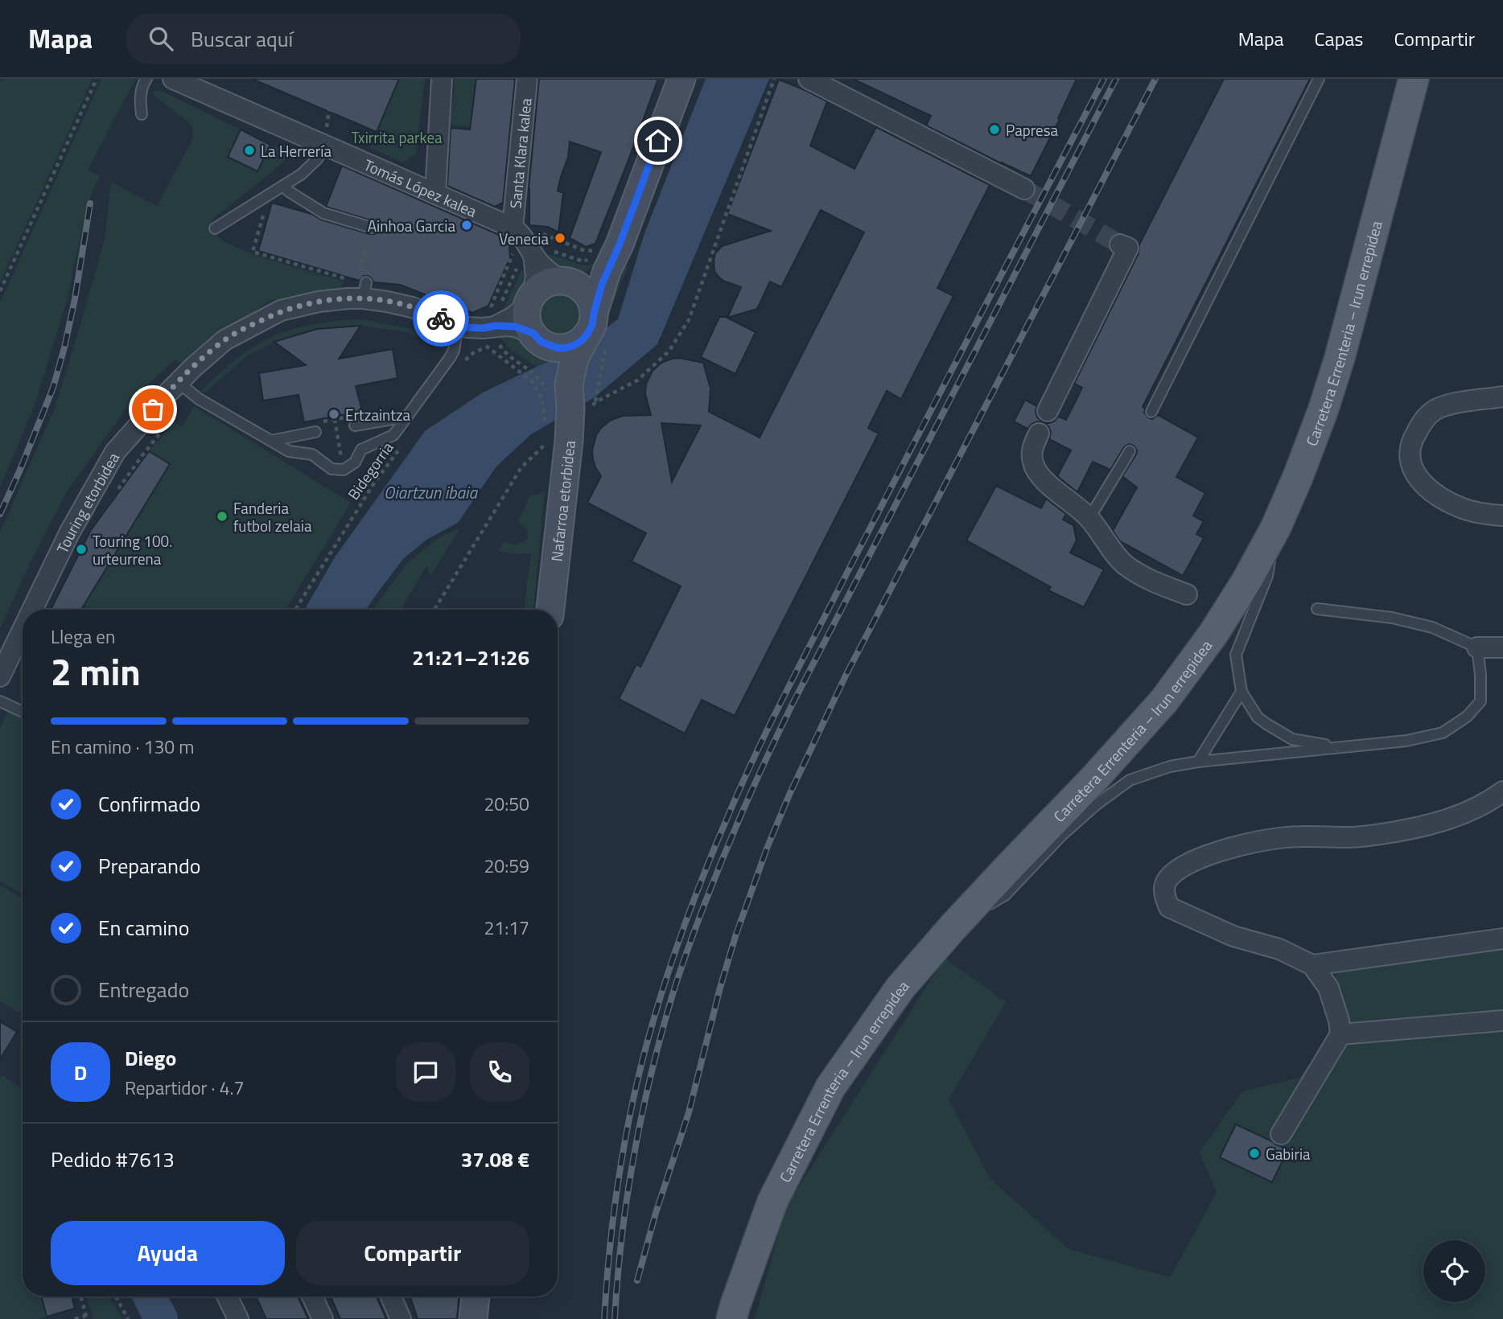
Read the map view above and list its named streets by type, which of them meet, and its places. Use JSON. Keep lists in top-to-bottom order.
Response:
{
  "streets": {
    "main road": ["Carretera Errenteria – Irun errepidea", "Nafarroa etorbidea"],
    "street": ["Santa Klara kalea", "Tomás López kalea", "Touring etorbidea"],
    "path": ["Bidegorria"]
  },
  "crossings": [
    ["Santa Klara kalea", "Tomás López kalea"],
    ["Tomás López kalea", "Nafarroa etorbidea"],
    ["Tomás López kalea", "Touring etorbidea"],
    ["Nafarroa etorbidea", "Touring etorbidea"]
  ],
  "water": ["Oiartzun ibaia"],
  "parks": ["Txirrita parkea"],
  "places": [
    "Papresa",
    "La Herrería",
    "Ainhoa Garcia",
    "Venecia",
    "Ertzaintza",
    "Fanderia futbol zelaia",
    "Touring 100. urteurrena",
    "Gabiria"
  ],
  "page": {
    "header": "Mapa",
    "search": "Buscar aquí",
    "nav": ["Mapa", "Capas", "Compartir"],
    "heading": ["2 min", "Llega en", "21:21–21:26"],
    "panel": [
      "Diego",
      "Repartidor · 4.7",
      "Pedido #7613",
      "37.08 €"
    ],
    "bar": "En camino · 130 m",
    "list": [
      ["Confirmado", "20:50"],
      ["Preparando", "20:59"],
      ["En camino", "21:17"],
      "Entregado"
    ],
    "round": "D",
    "buttons": ["Ayuda", "Compartir"]
  }
}
